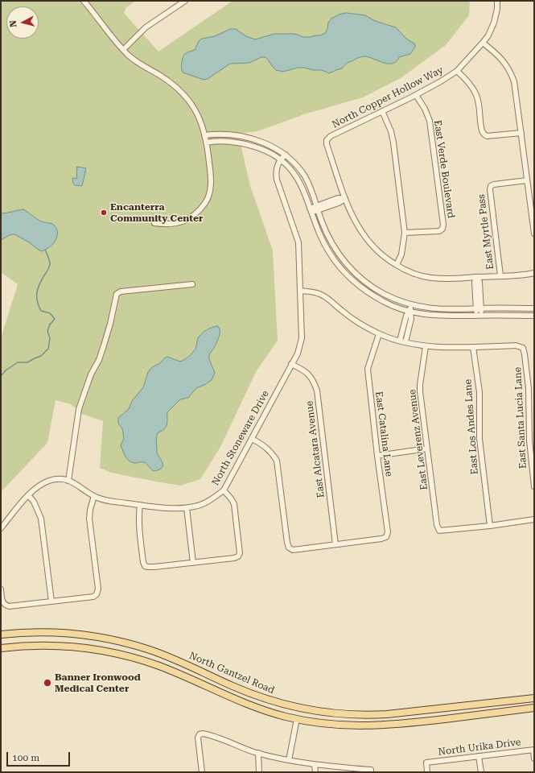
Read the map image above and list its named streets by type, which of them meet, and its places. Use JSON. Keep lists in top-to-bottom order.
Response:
{
  "streets": {
    "main road": ["North Gantzel Road"],
    "street": [
      "North Copper Hollow Way",
      "East Verde Boulevard",
      "East Myrtle Pass",
      "East Santa Lucia Lane",
      "East Los Andes Lane",
      "East Catalina Lane",
      "North Stoneware Drive",
      "East Leverenz Avenue",
      "East Alcatara Avenue",
      "North Urika Drive"
    ]
  },
  "crossings": [
    ["North Copper Hollow Way", "East Verde Boulevard"],
    ["East Santa Lucia Lane", "East Los Andes Lane"],
    ["East Los Andes Lane", "East Leverenz Avenue"],
    ["East Catalina Lane", "East Alcatara Avenue"],
    ["North Stoneware Drive", "East Alcatara Avenue"]
  ],
  "places": ["Encanterra Community Center", "Banner Ironwood Medical Center"],
  "scale_bar": "100 m",
  "north": "left"
}
